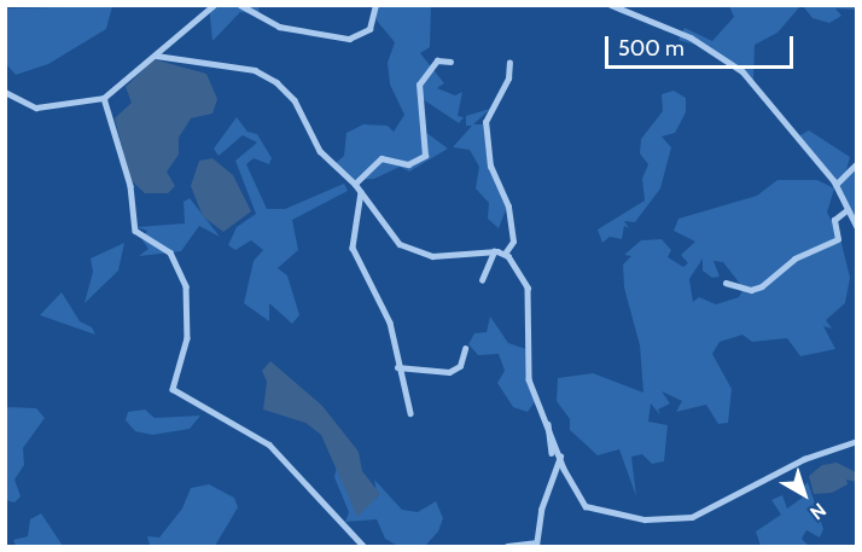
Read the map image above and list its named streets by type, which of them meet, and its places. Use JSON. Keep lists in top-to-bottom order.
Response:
{
  "scale_bar": "500 m",
  "north": "bottom right"
}
